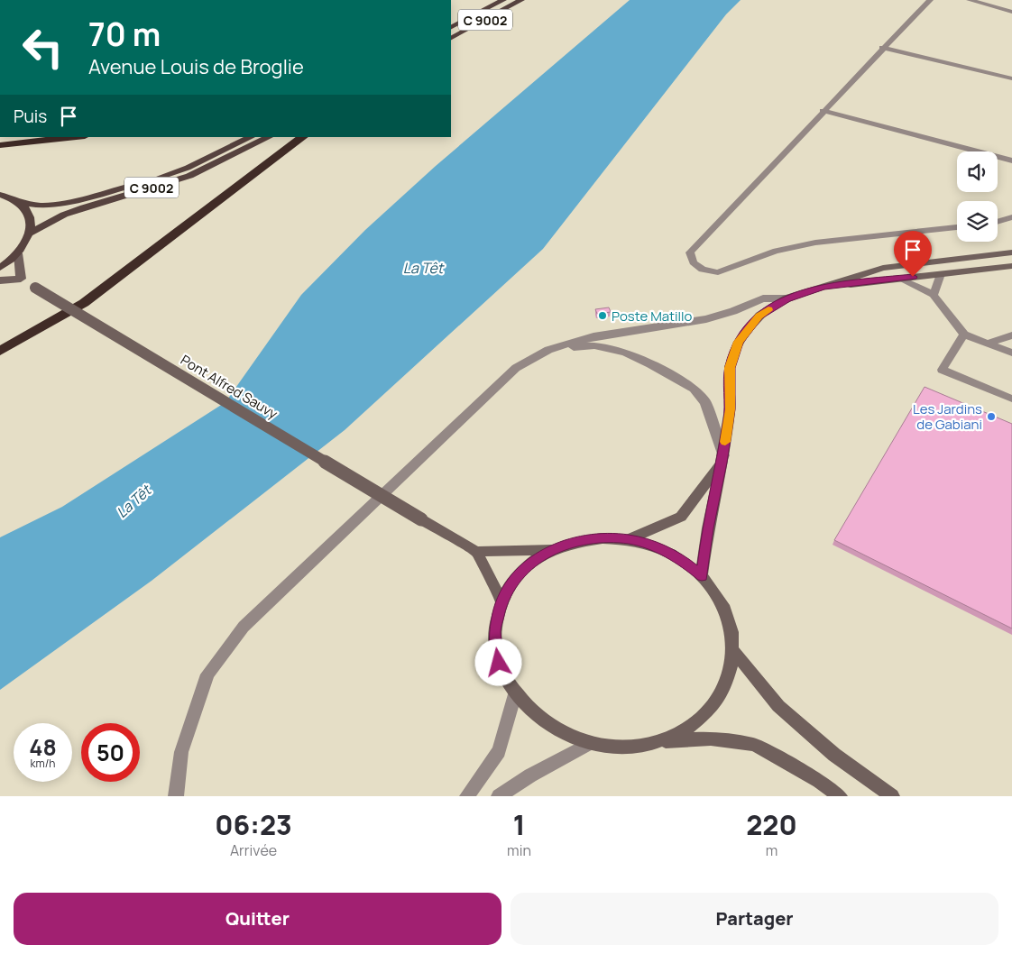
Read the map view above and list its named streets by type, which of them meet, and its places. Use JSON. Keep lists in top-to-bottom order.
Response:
{
  "streets": {
    "main road": ["C 9002", "Pont Alfred Sauvy"]
  },
  "water": ["La Têt"],
  "places": ["Poste Matillo", "Les Jardins de Gabiani"],
  "page": {
    "turn": ["70 m", "Avenue Louis de Broglie"],
    "then": "Puis",
    "speed": "48 km/h",
    "limit": "50",
    "eta": [
      "06:23",
      "Arrivée",
      "1",
      "min",
      "220",
      "m"
    ],
    "buttons": ["Quitter", "Partager"]
  }
}
